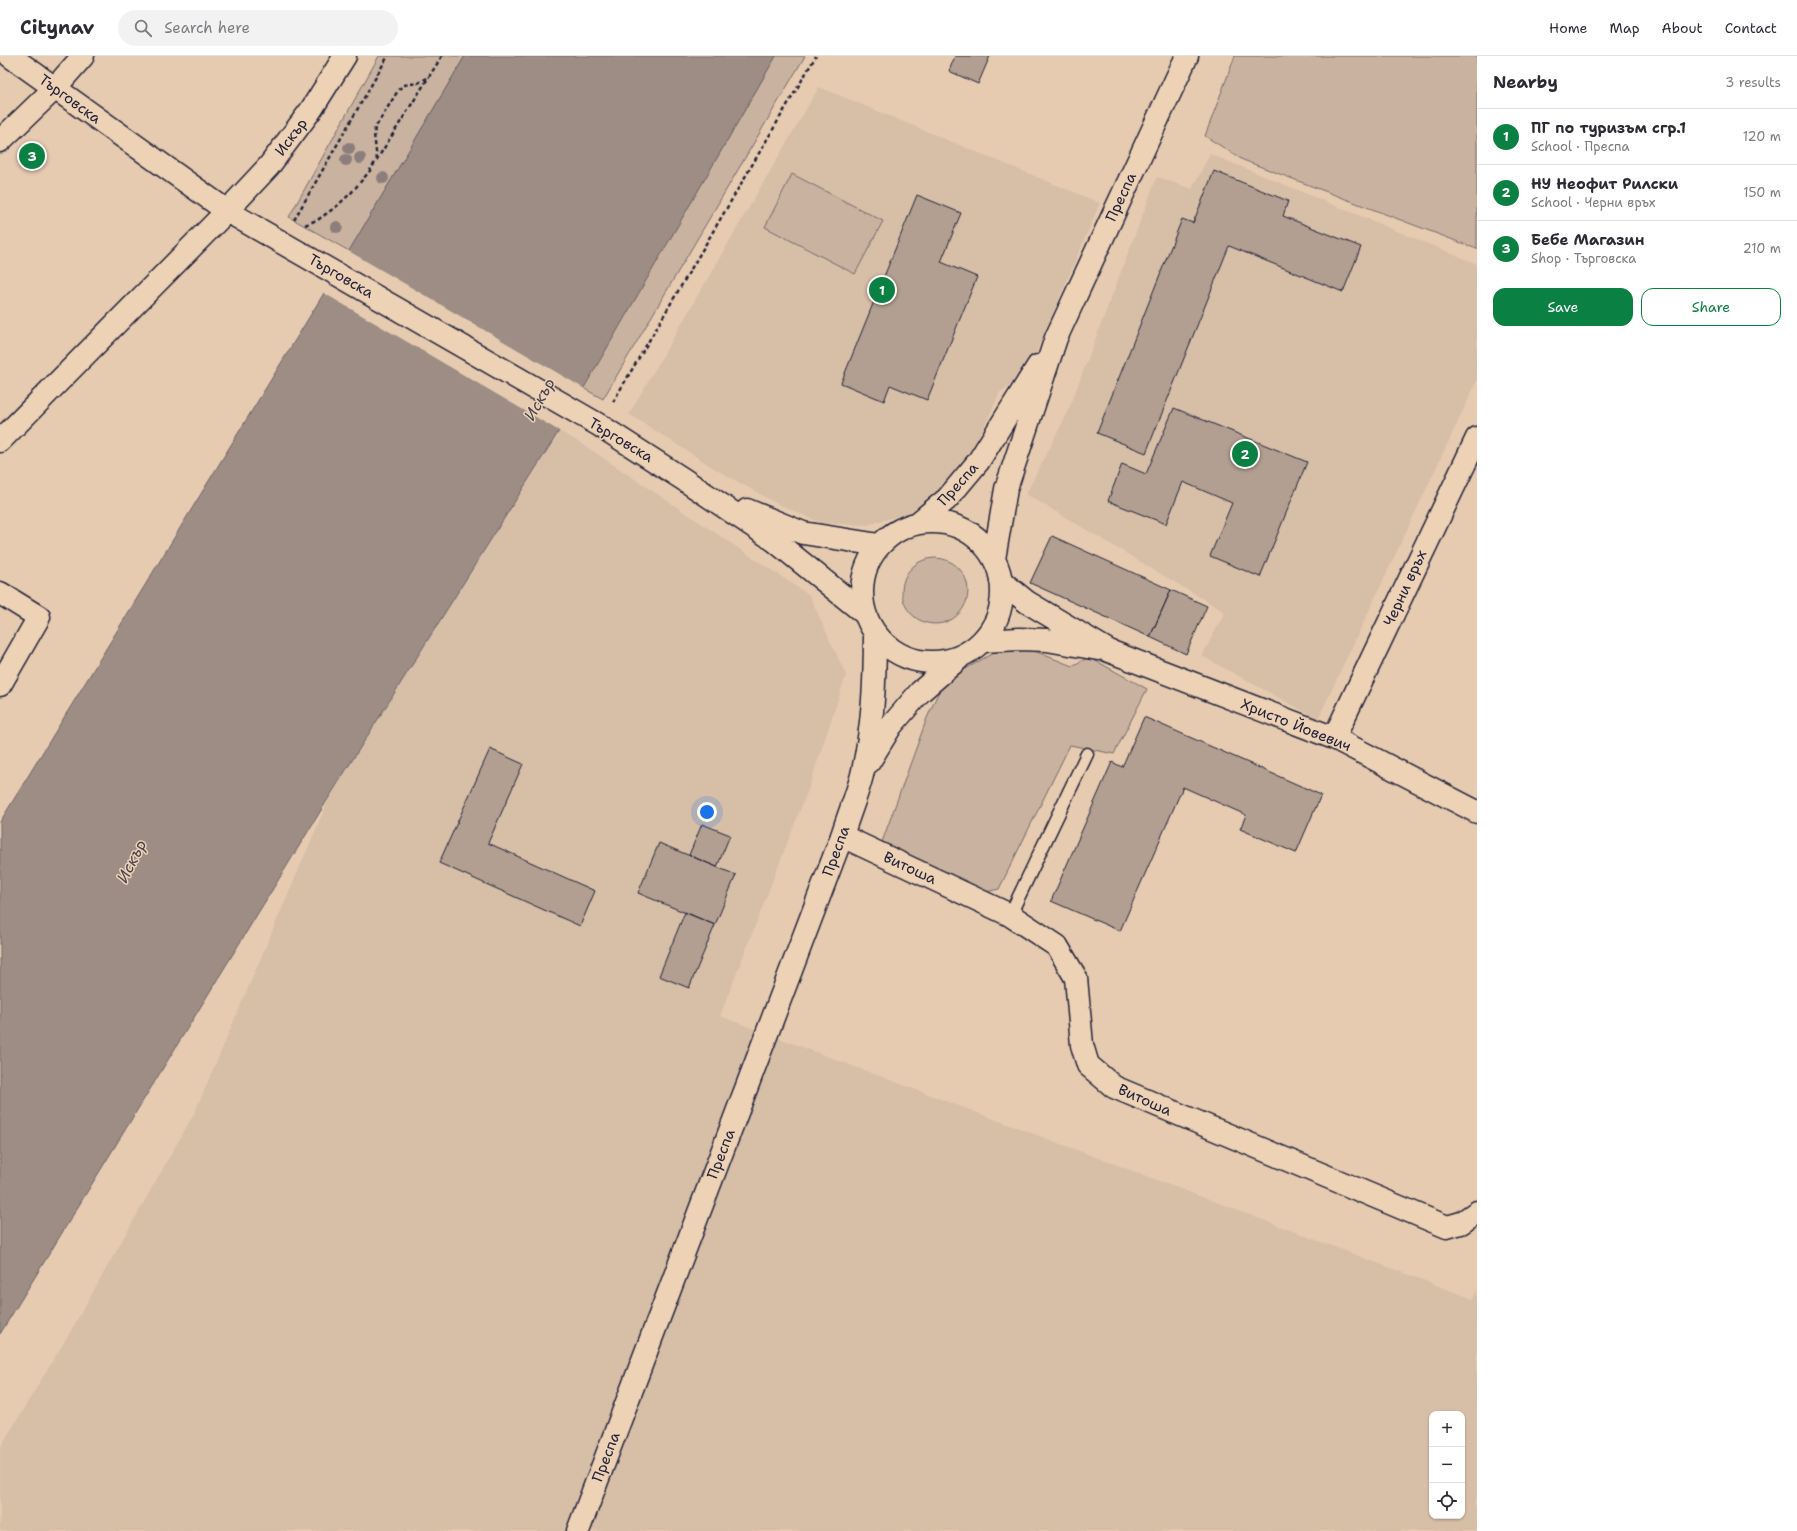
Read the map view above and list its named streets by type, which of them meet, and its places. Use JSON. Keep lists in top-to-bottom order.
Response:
{
  "streets": {
    "street": [
      "Търговска",
      "Искър",
      "Преспа",
      "Черни връх",
      "Христо Йовевич",
      "Витоша"
    ]
  },
  "crossings": [
    ["Търговска", "Искър"],
    ["Търговска", "Преспа"],
    ["Търговска", "Христо Йовевич"],
    ["Преспа", "Христо Йовевич"],
    ["Преспа", "Витоша"],
    ["Черни връх", "Христо Йовевич"]
  ],
  "water": ["Искър"],
  "page": {
    "header": "Citynav",
    "search": "Search here",
    "nav": [
      "Home",
      "Map",
      "About",
      "Contact"
    ],
    "heading": ["Nearby", "3 results"],
    "list": [
      {
        "mark": "1",
        "name": "ПГ по туризъм сгр.1",
        "note": "School · Преспа",
        "value": "120 m"
      },
      {
        "mark": "2",
        "name": "НУ Неофит Рилски",
        "note": "School · Черни връх",
        "value": "150 m"
      },
      {
        "mark": "3",
        "name": "Бебе Магазин",
        "note": "Shop · Търговска",
        "value": "210 m"
      }
    ],
    "pins": ["3", "1", "2"],
    "buttons": ["Save", "Share"],
    "map_buttons": ["+", "−"]
  }
}
